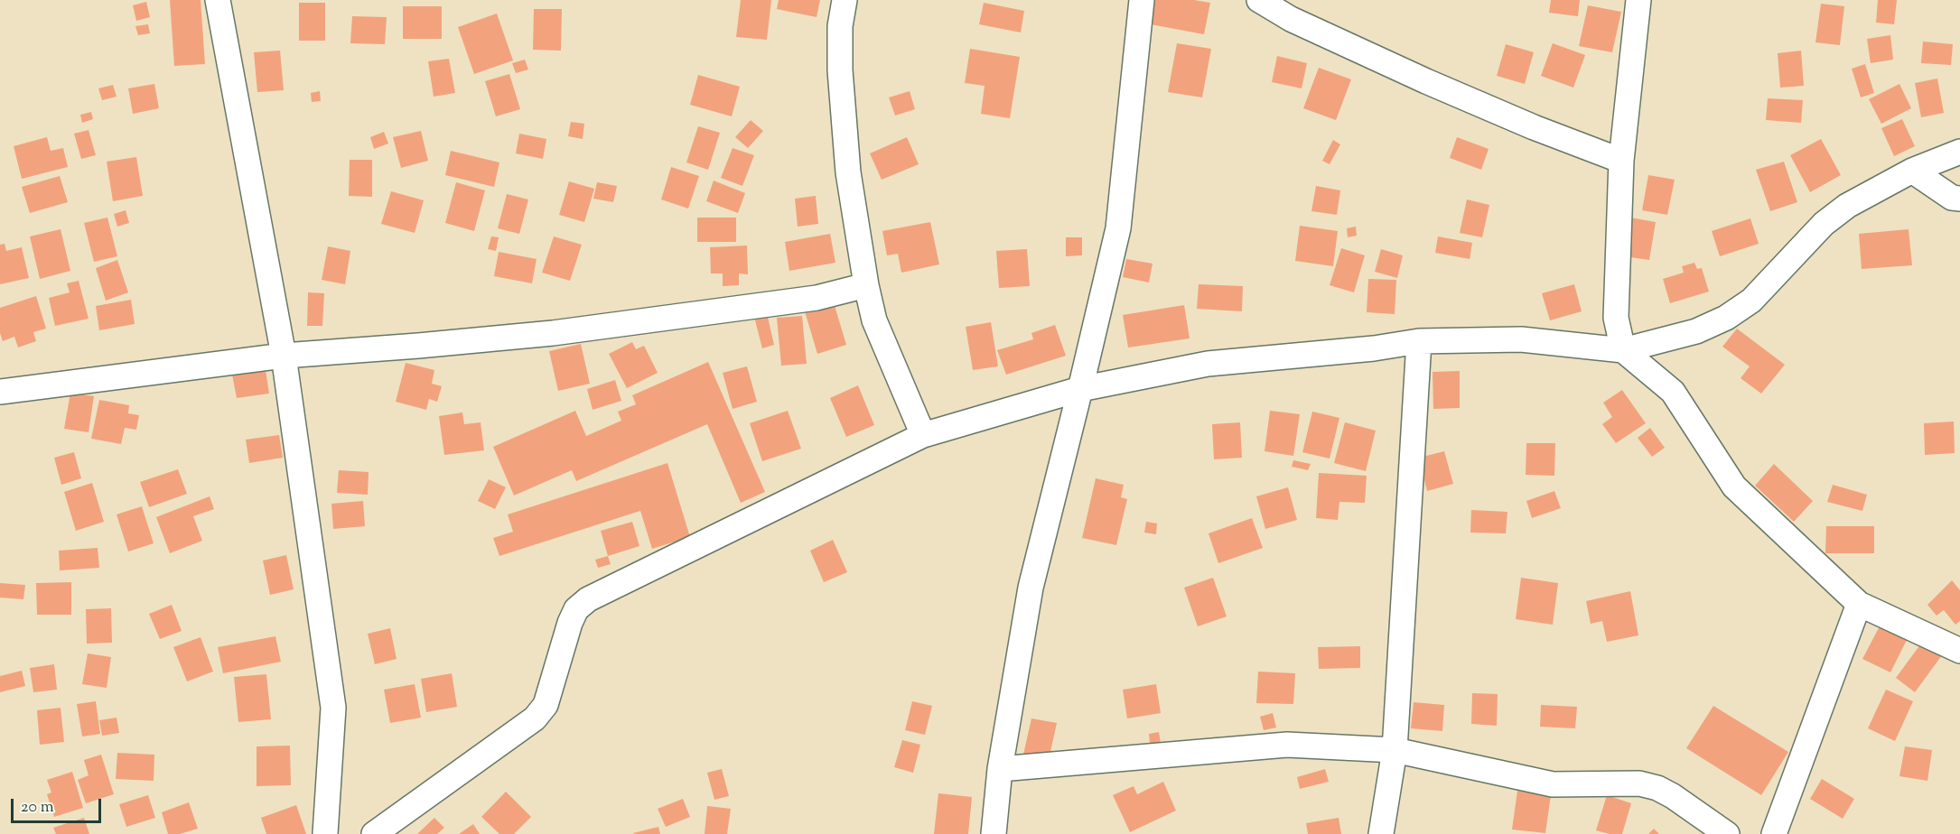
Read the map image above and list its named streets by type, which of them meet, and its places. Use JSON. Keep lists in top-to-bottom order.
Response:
{
  "scale_bar": "20 m"
}
